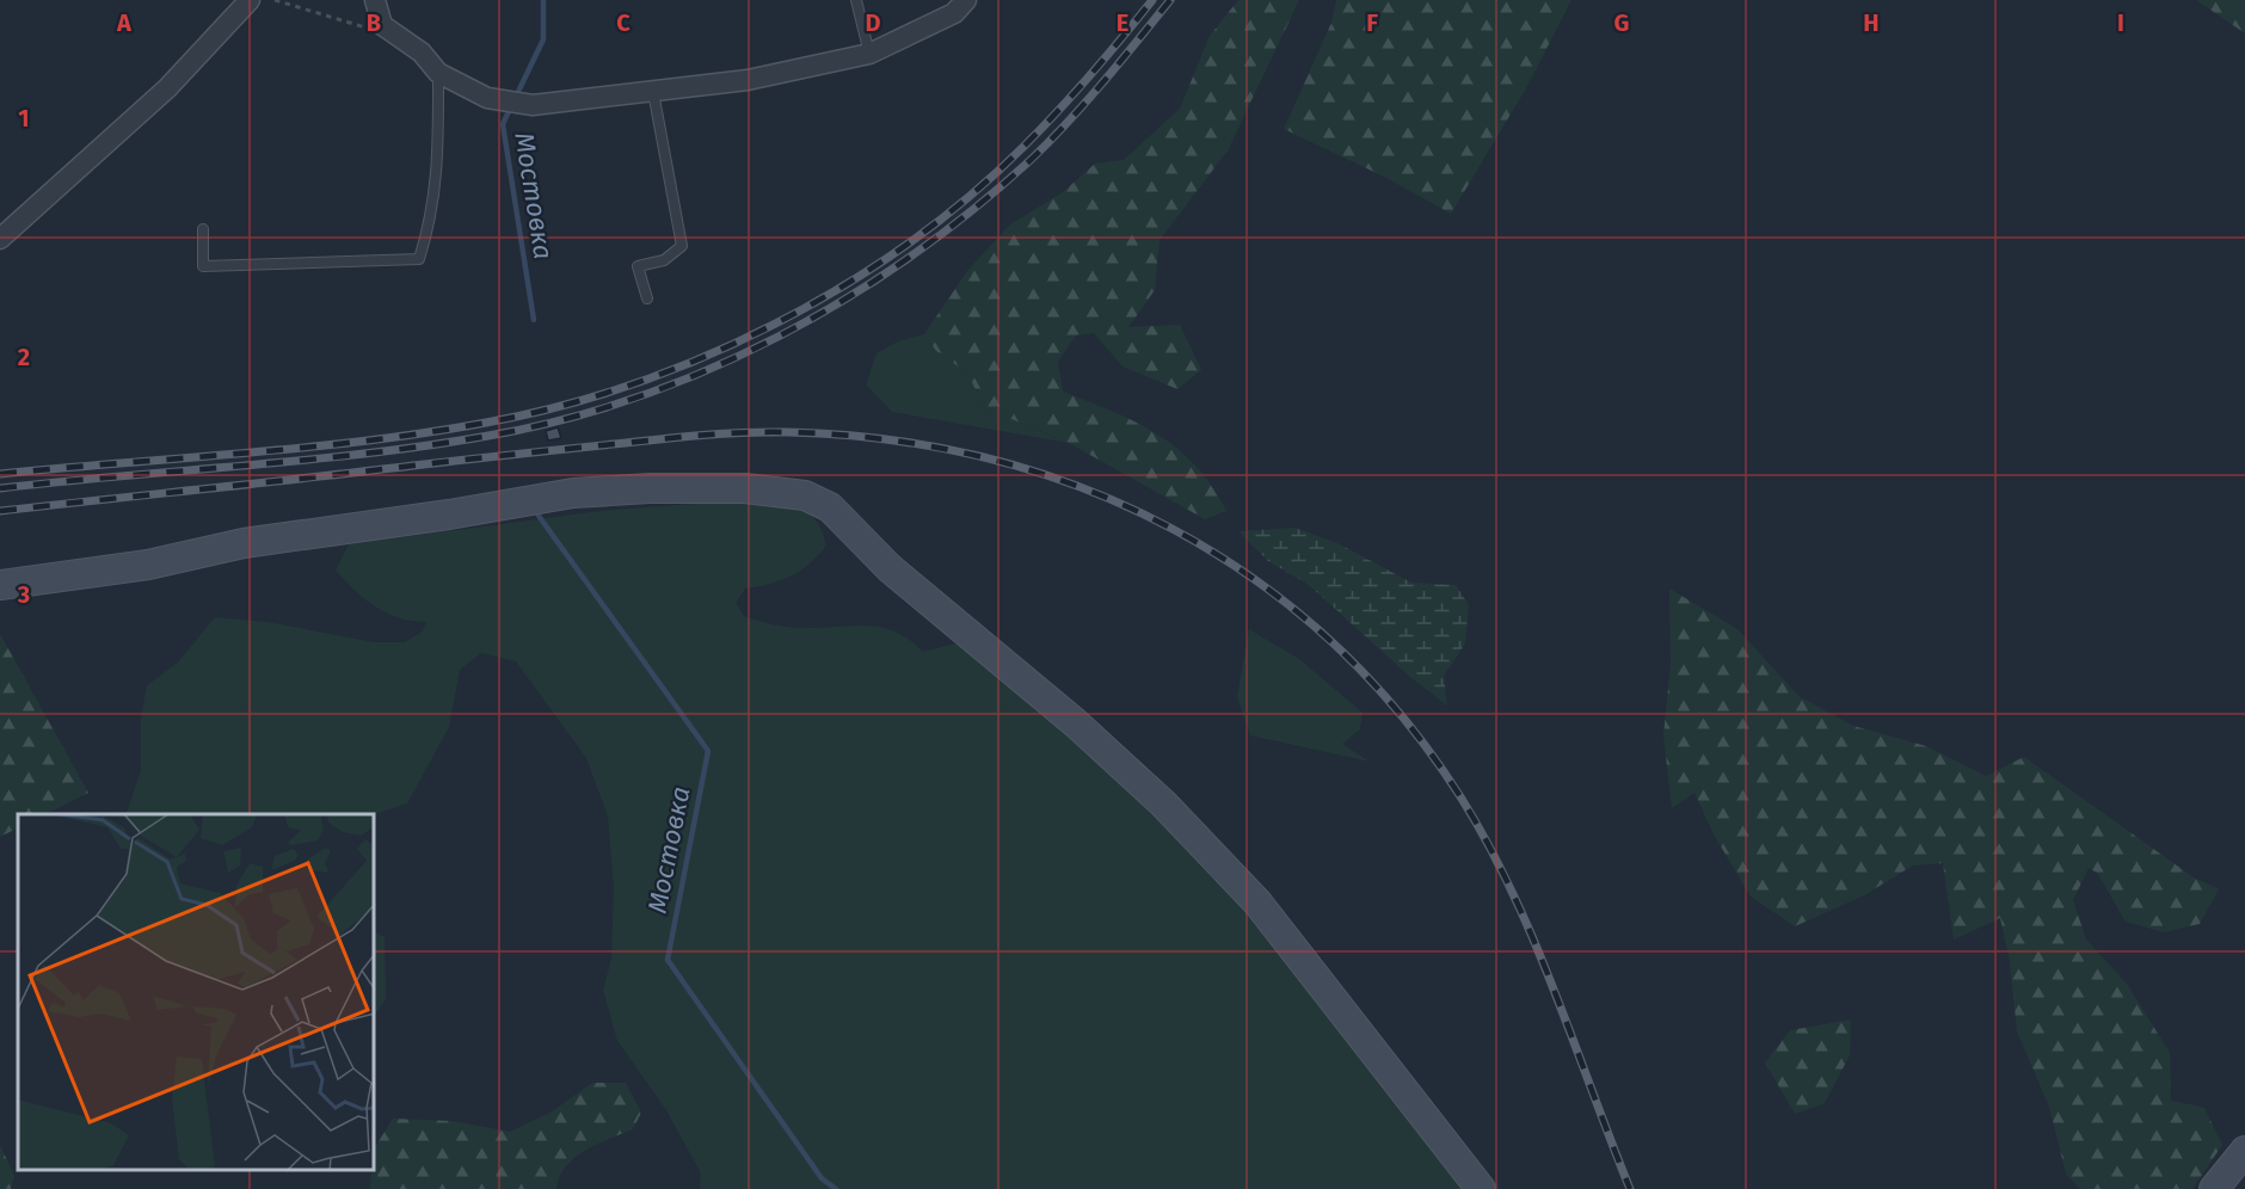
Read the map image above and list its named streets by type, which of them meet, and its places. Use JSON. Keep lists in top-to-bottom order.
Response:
{
  "water": ["Мостовка"],
  "grid": {
    "columns": [
      "A",
      "B",
      "C",
      "D",
      "E",
      "F",
      "G",
      "H",
      "I"
    ],
    "rows": ["1", "2", "3"]
  }
}
